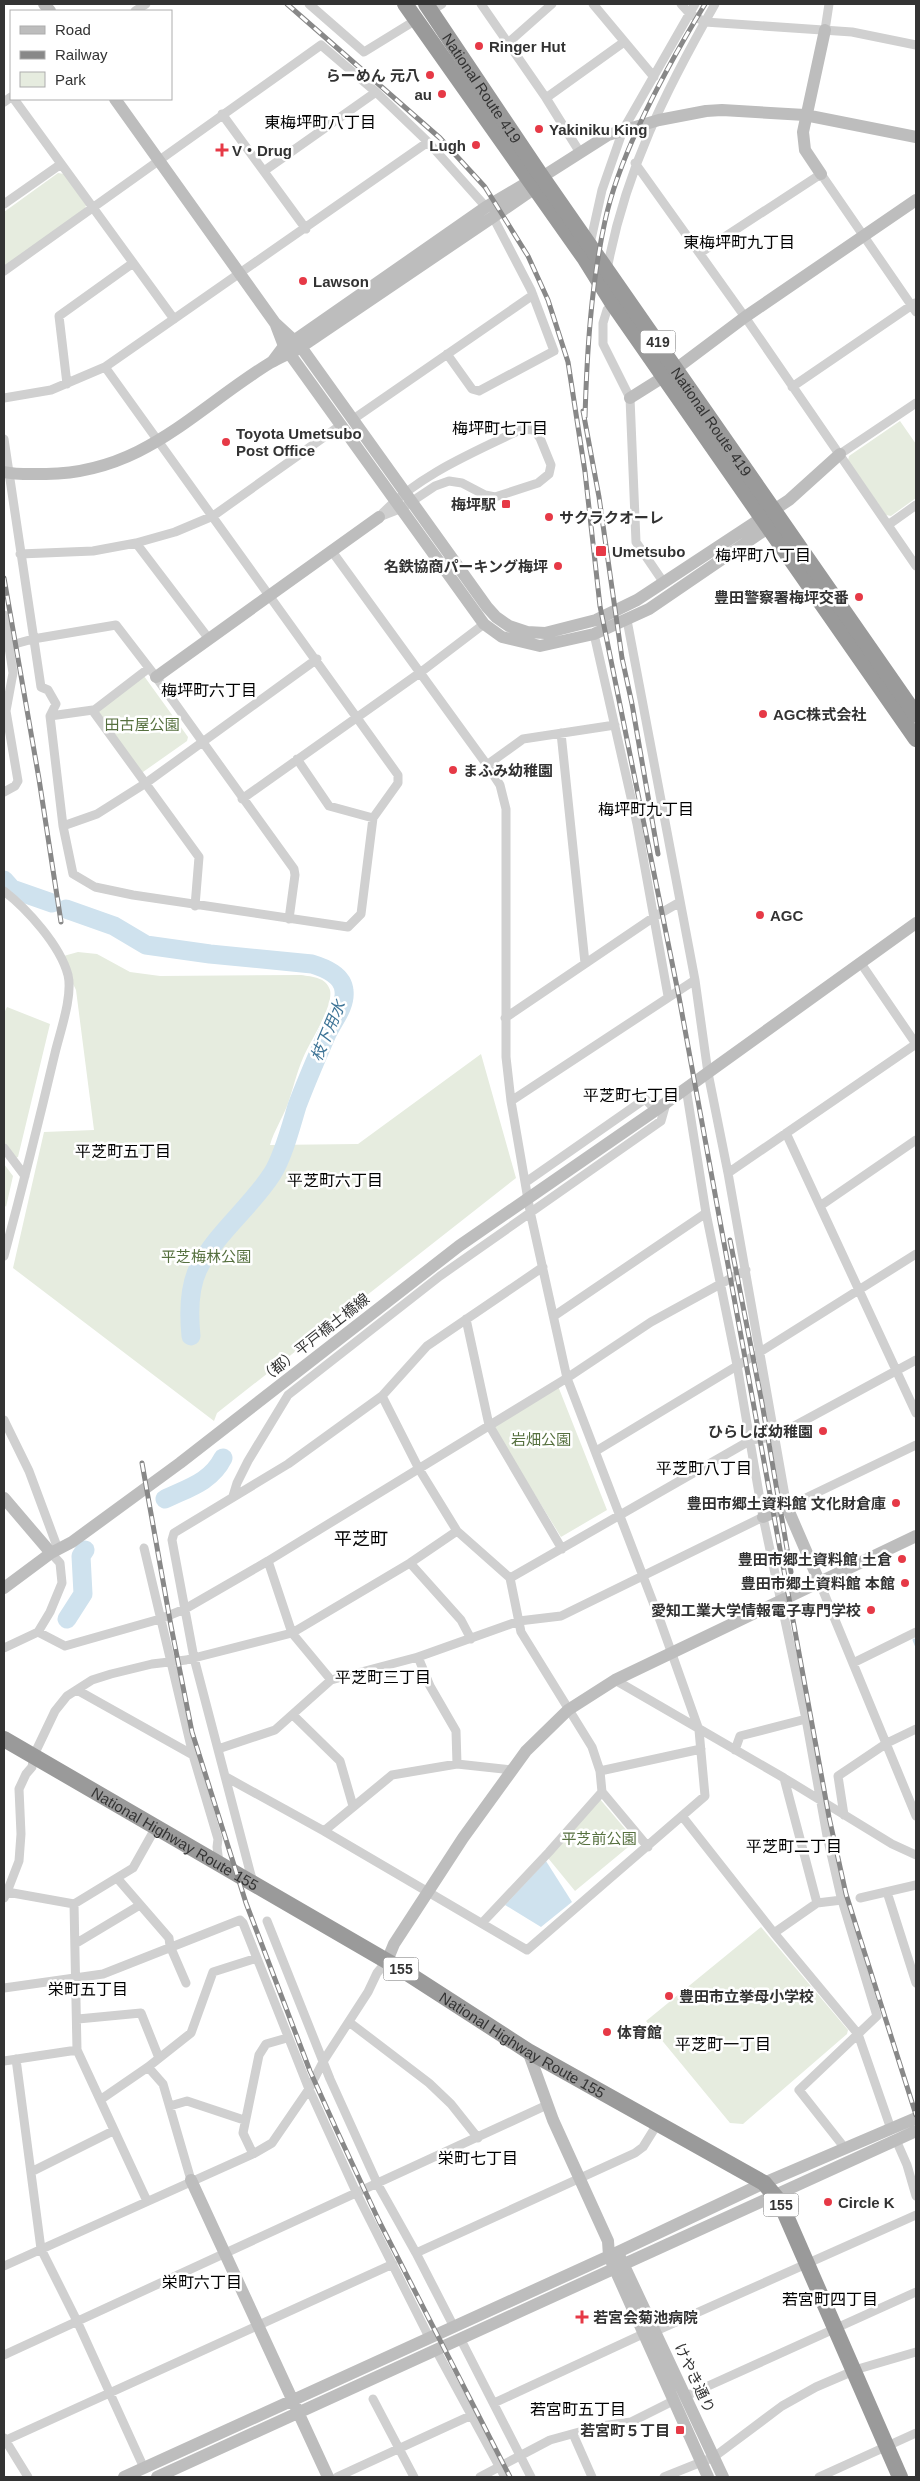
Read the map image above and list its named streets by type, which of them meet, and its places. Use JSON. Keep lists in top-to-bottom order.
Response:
{
  "streets": {
    "highway": [
      "National Route 419",
      "419",
      "National Highway Route 155",
      "155"
    ],
    "street": ["（都）平戸橋土橋線", "けやき通り"]
  },
  "districts": [
    "東梅坪町八丁目",
    "東梅坪町九丁目",
    "梅坪町七丁目",
    "梅坪町八丁目",
    "梅坪町六丁目",
    "梅坪町九丁目",
    "平芝町七丁目",
    "平芝町五丁目",
    "平芝町六丁目",
    "平芝町八丁目",
    "平芝町",
    "平芝町三丁目",
    "平芝町二丁目",
    "栄町五丁目",
    "平芝町一丁目",
    "栄町七丁目",
    "栄町六丁目",
    "若宮町四丁目",
    "若宮町五丁目"
  ],
  "water": ["枝下用水"],
  "parks": [
    "田古屋公園",
    "平芝梅林公園",
    "岩畑公園",
    "平芝前公園"
  ],
  "places": {
    "other": [
      "Ringer Hut",
      "らーめん 元八",
      "au",
      "Yakiniku King",
      "Lugh",
      "Lawson",
      "Toyota Umetsubo Post Office",
      "サクラクオーレ",
      "名鉄協商パーキング梅坪",
      "豊田警察署梅坪交番",
      "AGC株式会社",
      "まふみ幼稚園",
      "AGC",
      "ひらしば幼稚園",
      "豊田市郷土資料館 文化財倉庫",
      "豊田市郷土資料館 土倉",
      "豊田市郷土資料館 本館",
      "愛知工業大学情報電子専門学校",
      "豊田市立挙母小学校",
      "体育館",
      "Circle K"
    ],
    "health": ["V・Drug", "若宮会菊池病院"],
    "transit": ["梅坪駅", "Umetsubo", "若宮町５丁目"]
  },
  "legend": ["Road", "Railway", "Park"]
}
